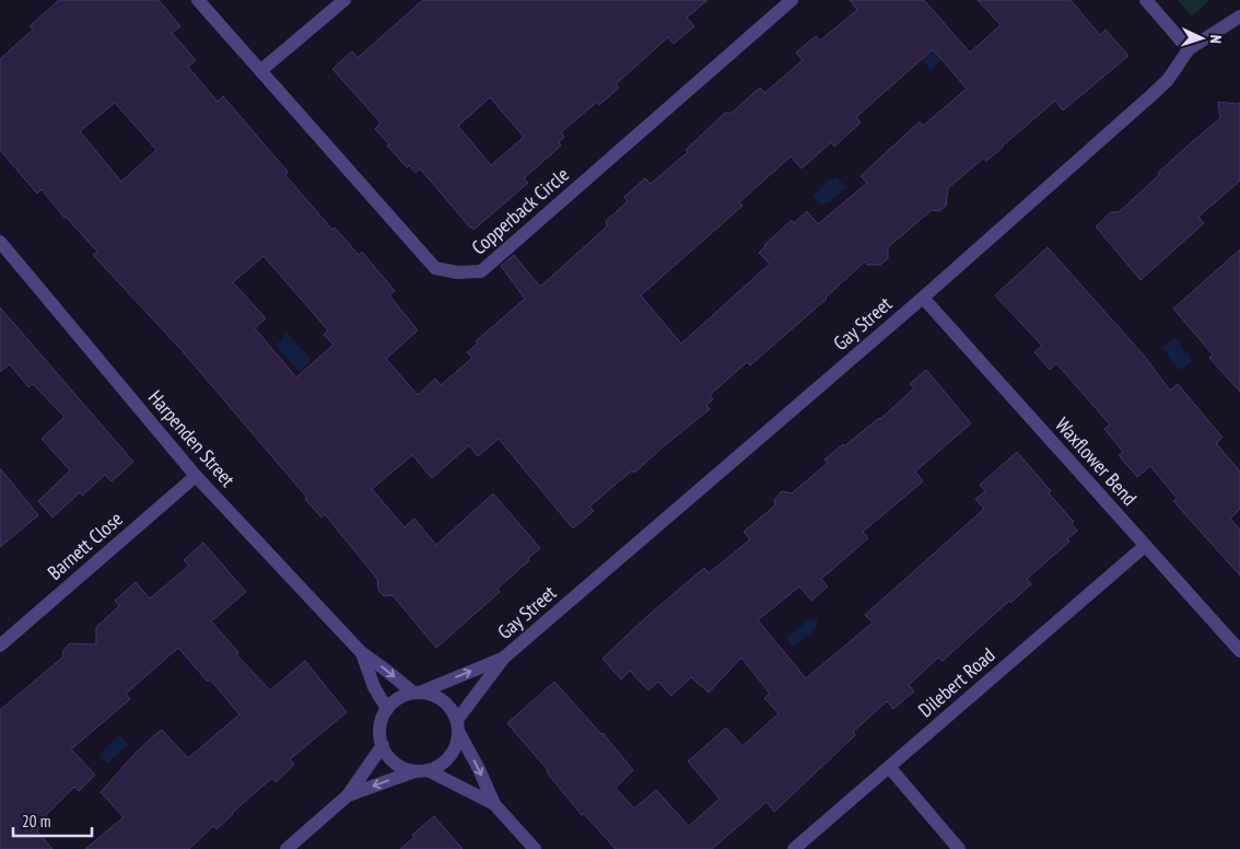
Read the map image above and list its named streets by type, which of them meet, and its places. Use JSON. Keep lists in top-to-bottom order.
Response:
{
  "streets": {
    "street": [
      "Copperback Circle",
      "Gay Street",
      "Harpenden Street",
      "Waxflower Bend",
      "Barnett Close",
      "Dilebert Road"
    ]
  },
  "crossings": [
    ["Gay Street", "Harpenden Street"],
    ["Gay Street", "Waxflower Bend"],
    ["Harpenden Street", "Barnett Close"],
    ["Waxflower Bend", "Dilebert Road"]
  ],
  "scale_bar": "20 m",
  "north": "right"
}
